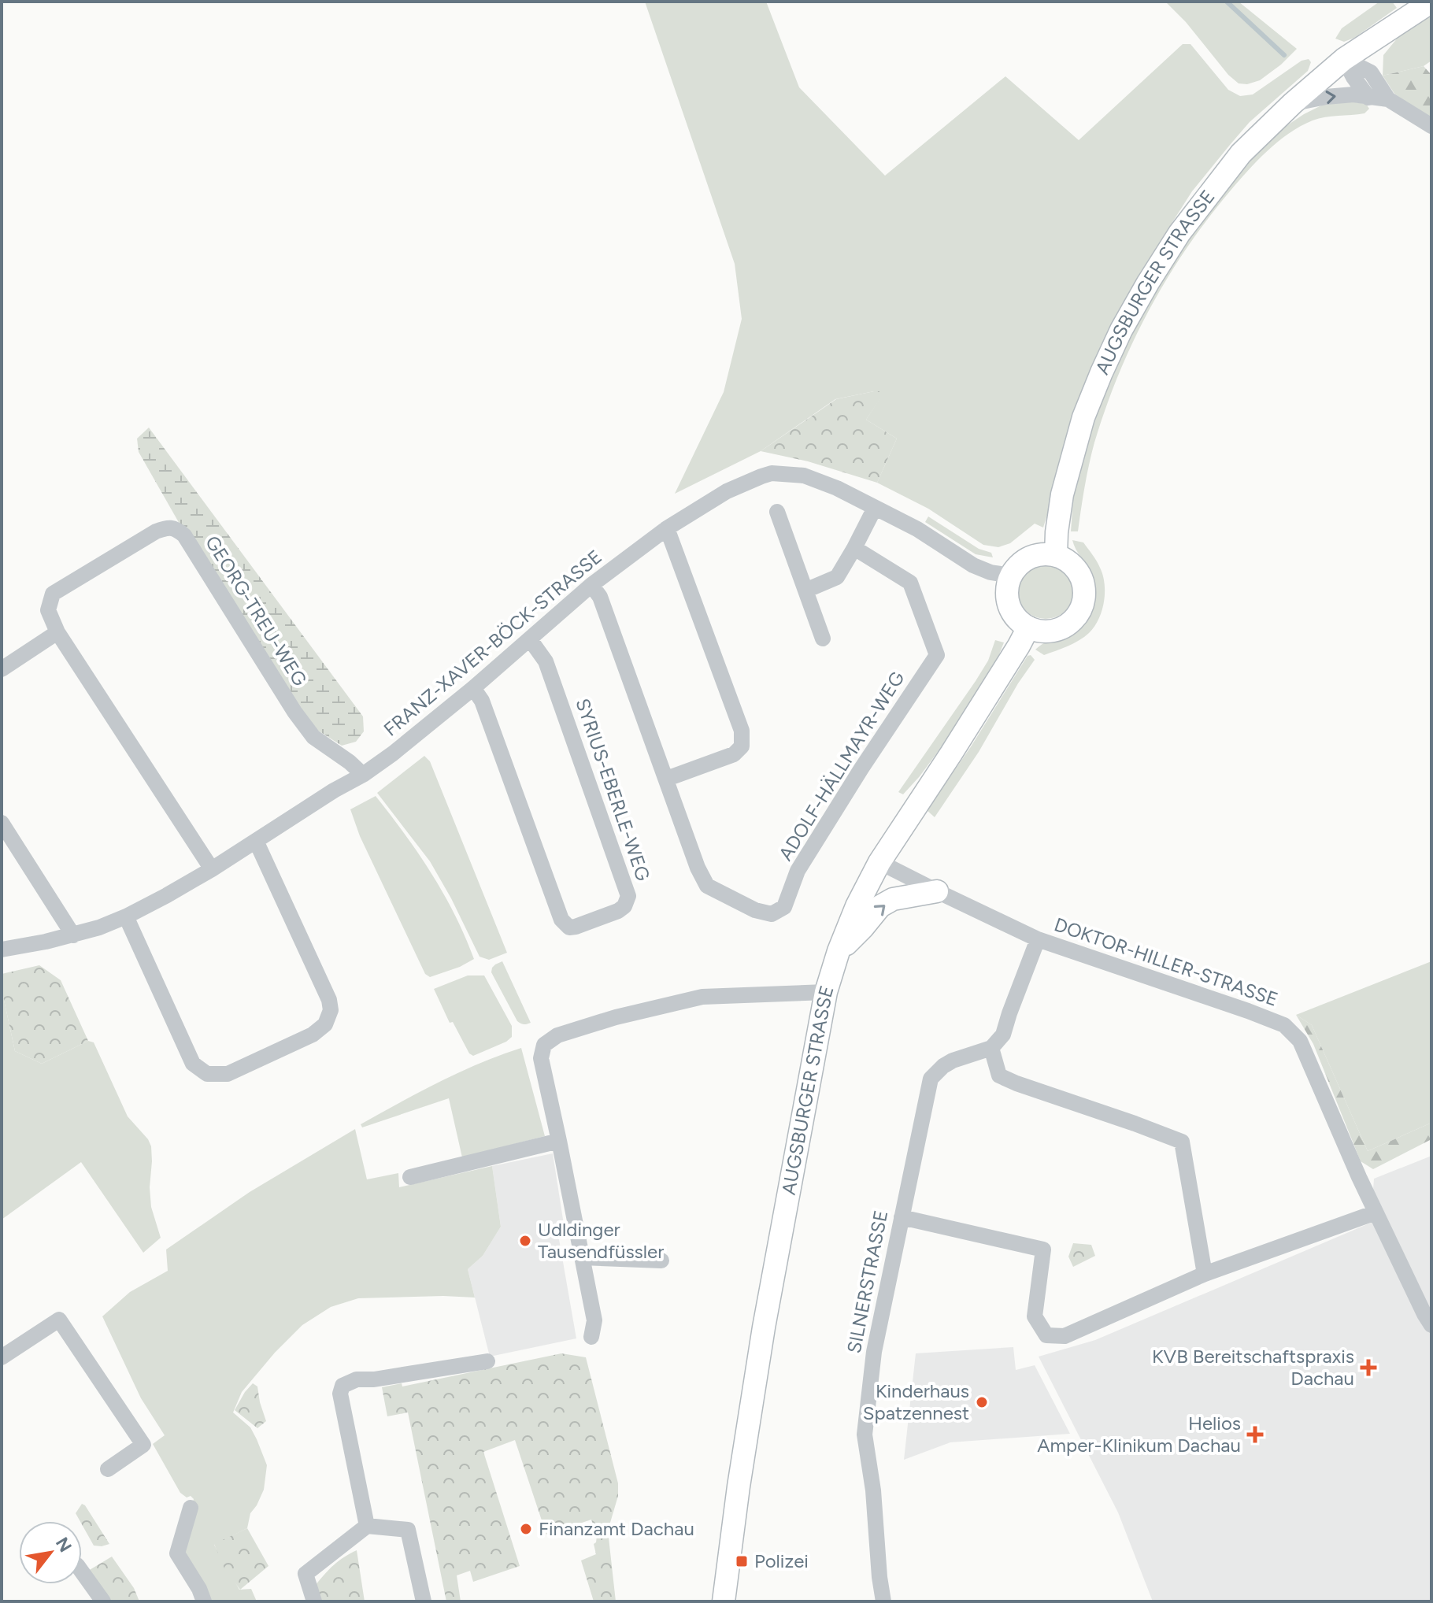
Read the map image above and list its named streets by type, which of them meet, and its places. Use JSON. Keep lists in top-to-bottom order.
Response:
{
  "streets": {
    "main road": ["AUGSBURGER STRASSE"],
    "street": [
      "GEORG-TREU-WEG",
      "FRANZ-XAVER-BÖCK-STRASSE",
      "ADOLF-HÄLLMAYR-WEG",
      "SYRIUS-EBERLE-WEG",
      "DOKTOR-HILLER-STRASSE",
      "SILNERSTRASSE"
    ]
  },
  "crossings": [
    ["AUGSBURGER STRASSE", "FRANZ-XAVER-BÖCK-STRASSE"],
    ["AUGSBURGER STRASSE", "DOKTOR-HILLER-STRASSE"],
    ["GEORG-TREU-WEG", "FRANZ-XAVER-BÖCK-STRASSE"],
    ["FRANZ-XAVER-BÖCK-STRASSE", "ADOLF-HÄLLMAYR-WEG"],
    ["FRANZ-XAVER-BÖCK-STRASSE", "SYRIUS-EBERLE-WEG"]
  ],
  "places": {
    "other": ["Udldinger Tausendfüssler", "Kinderhaus Spatzennest", "Finanzamt Dachau"],
    "health": ["KVB Bereitschaftspraxis Dachau", "Helios Amper-Klinikum Dachau"],
    "transit": ["Polizei"]
  },
  "north": "top right"
}
